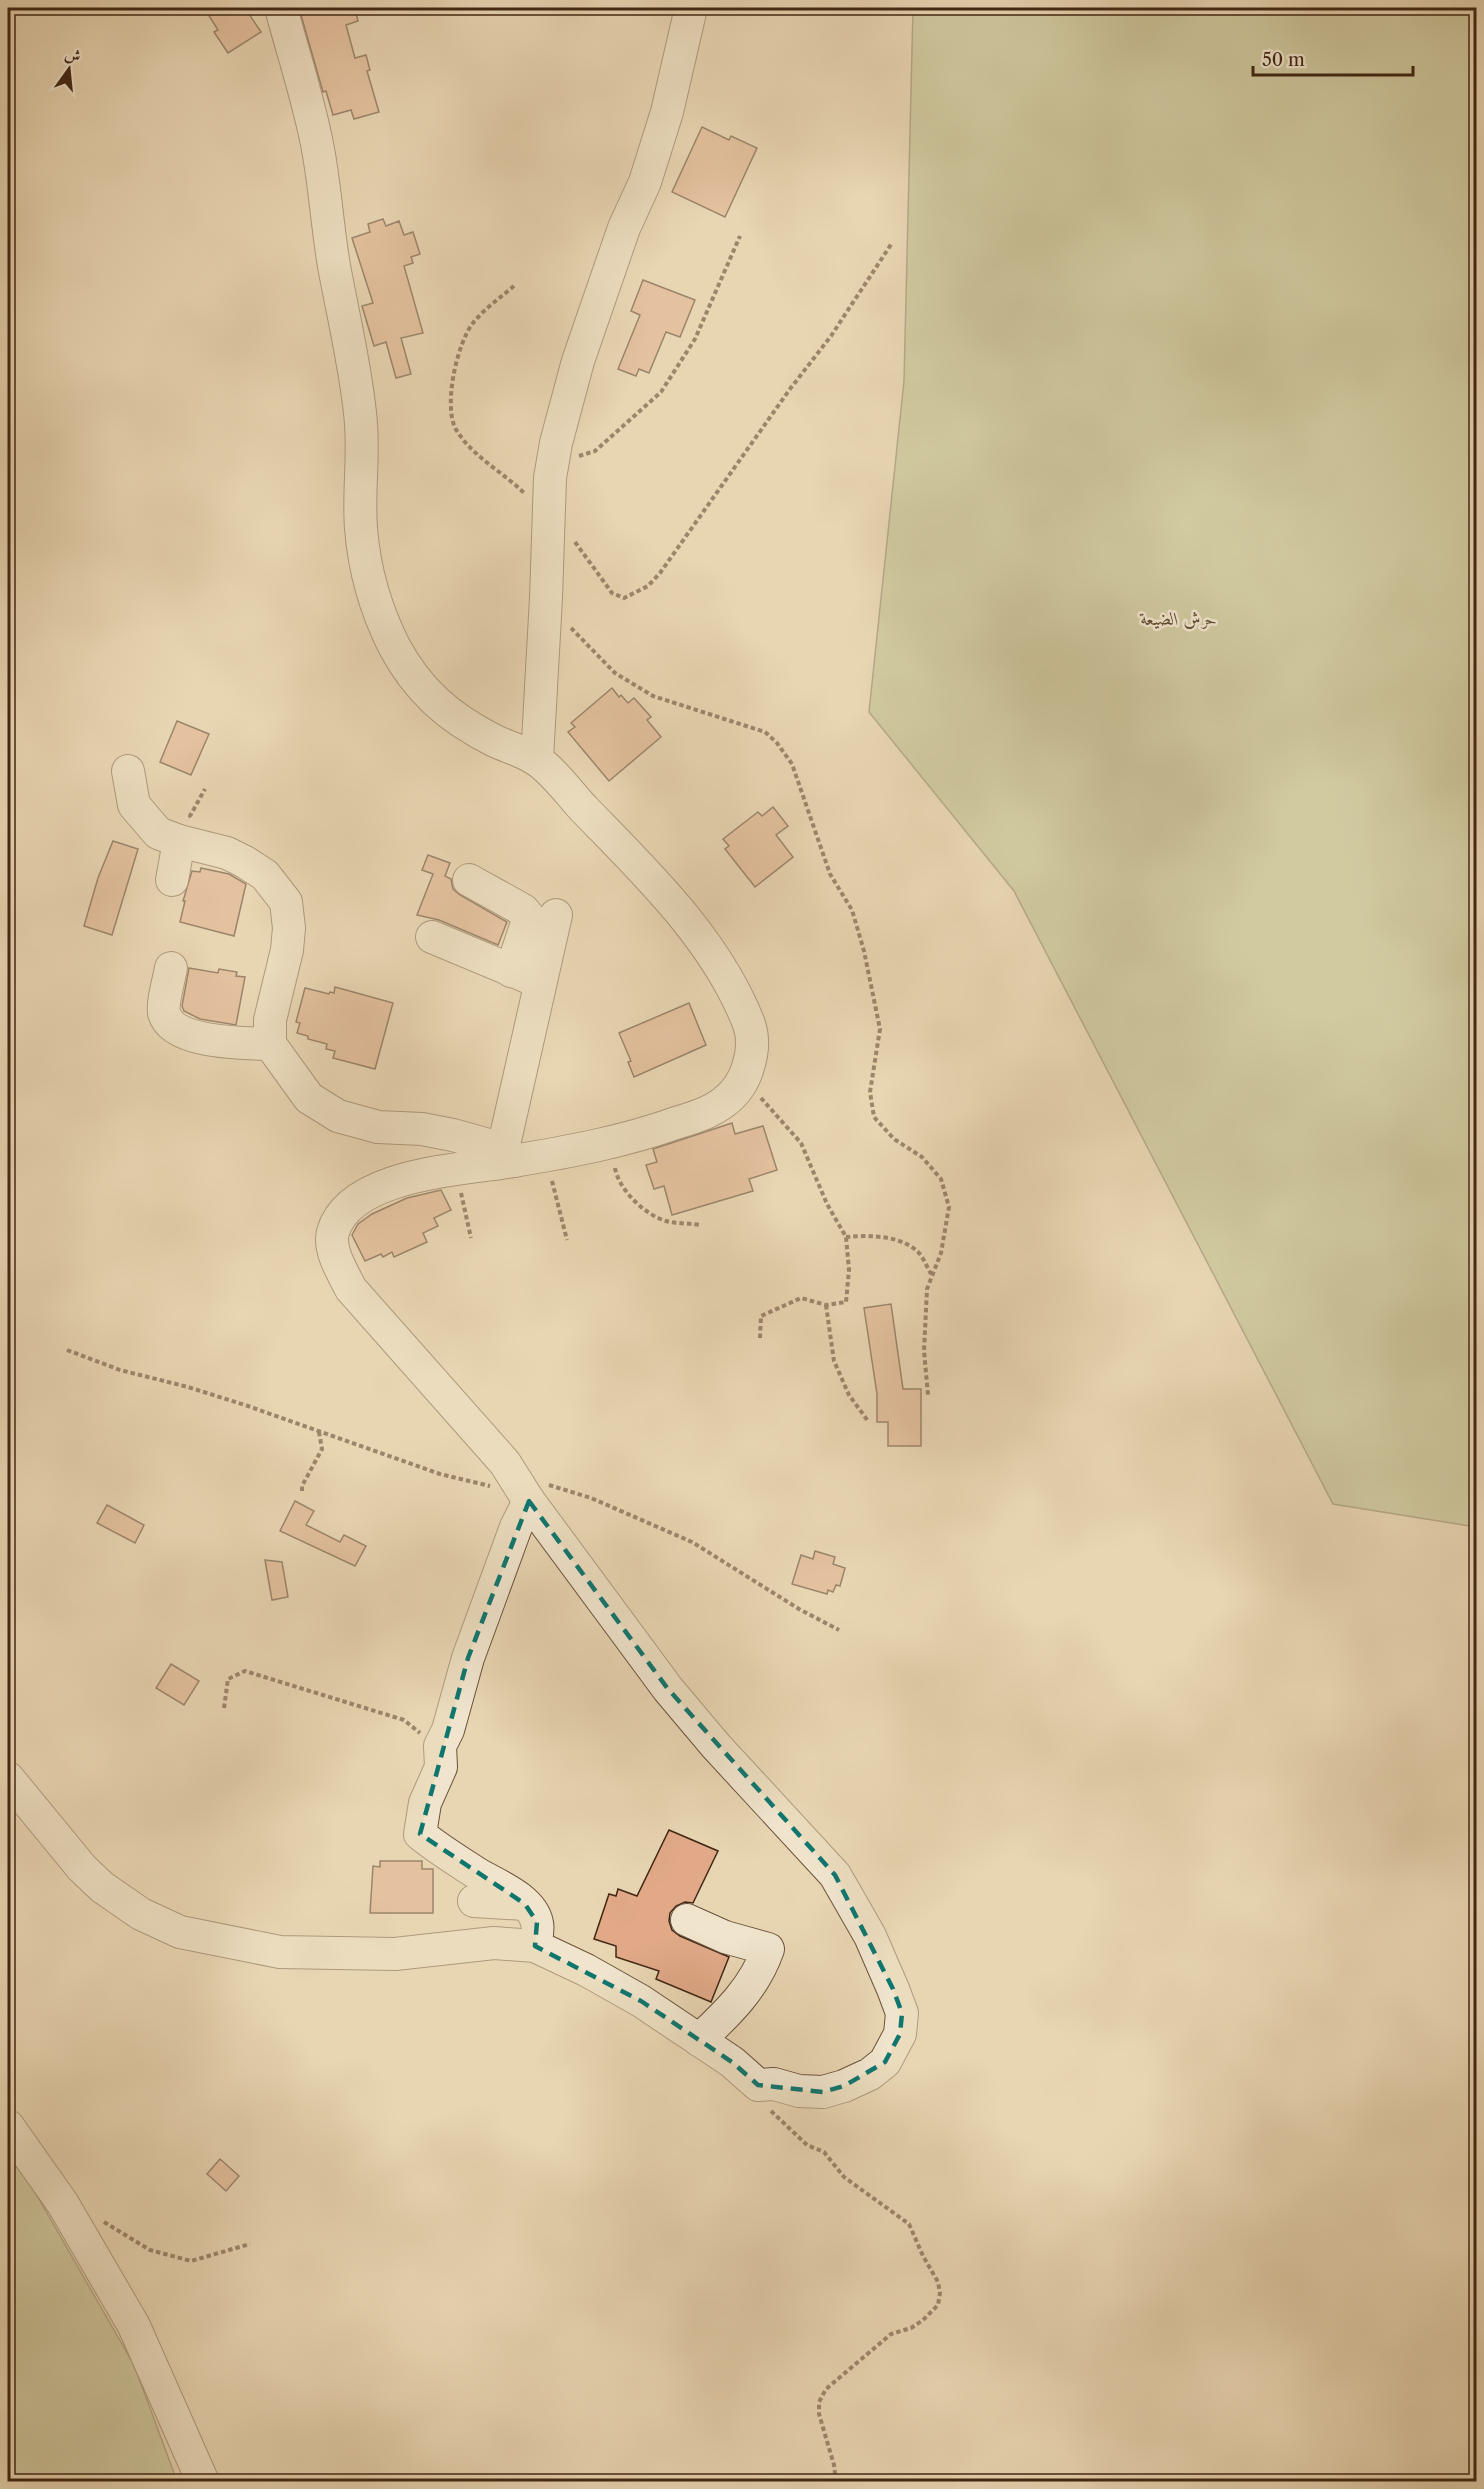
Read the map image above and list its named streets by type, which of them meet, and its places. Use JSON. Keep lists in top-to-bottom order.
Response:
{
  "parks": ["حرش الضيعة"],
  "scale_bar": "50 m",
  "north": "top"
}
